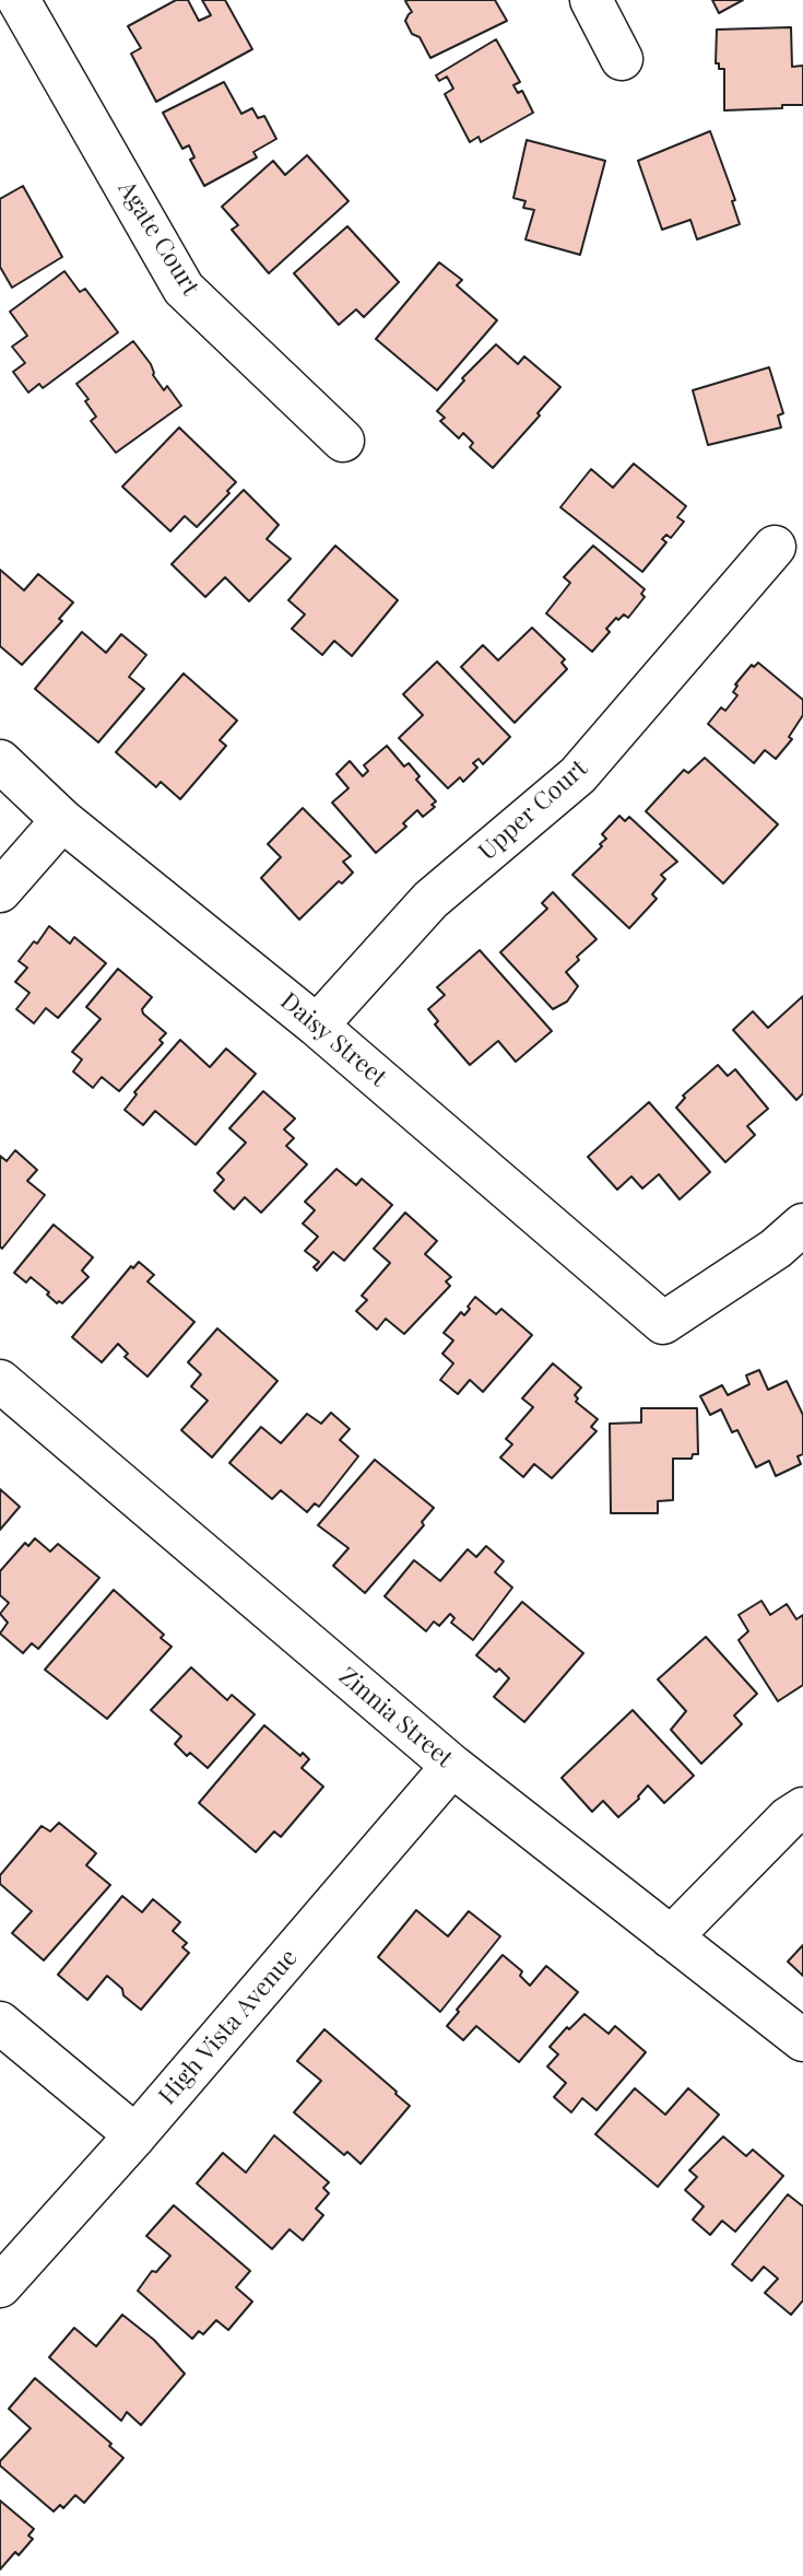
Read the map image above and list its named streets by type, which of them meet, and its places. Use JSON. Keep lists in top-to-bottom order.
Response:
{
  "streets": {
    "street": [
      "Agate Court",
      "Upper Court",
      "Daisy Street",
      "Zinnia Street",
      "High Vista Avenue"
    ]
  },
  "crossings": [
    ["Upper Court", "Daisy Street"],
    ["Zinnia Street", "High Vista Avenue"]
  ]
}
